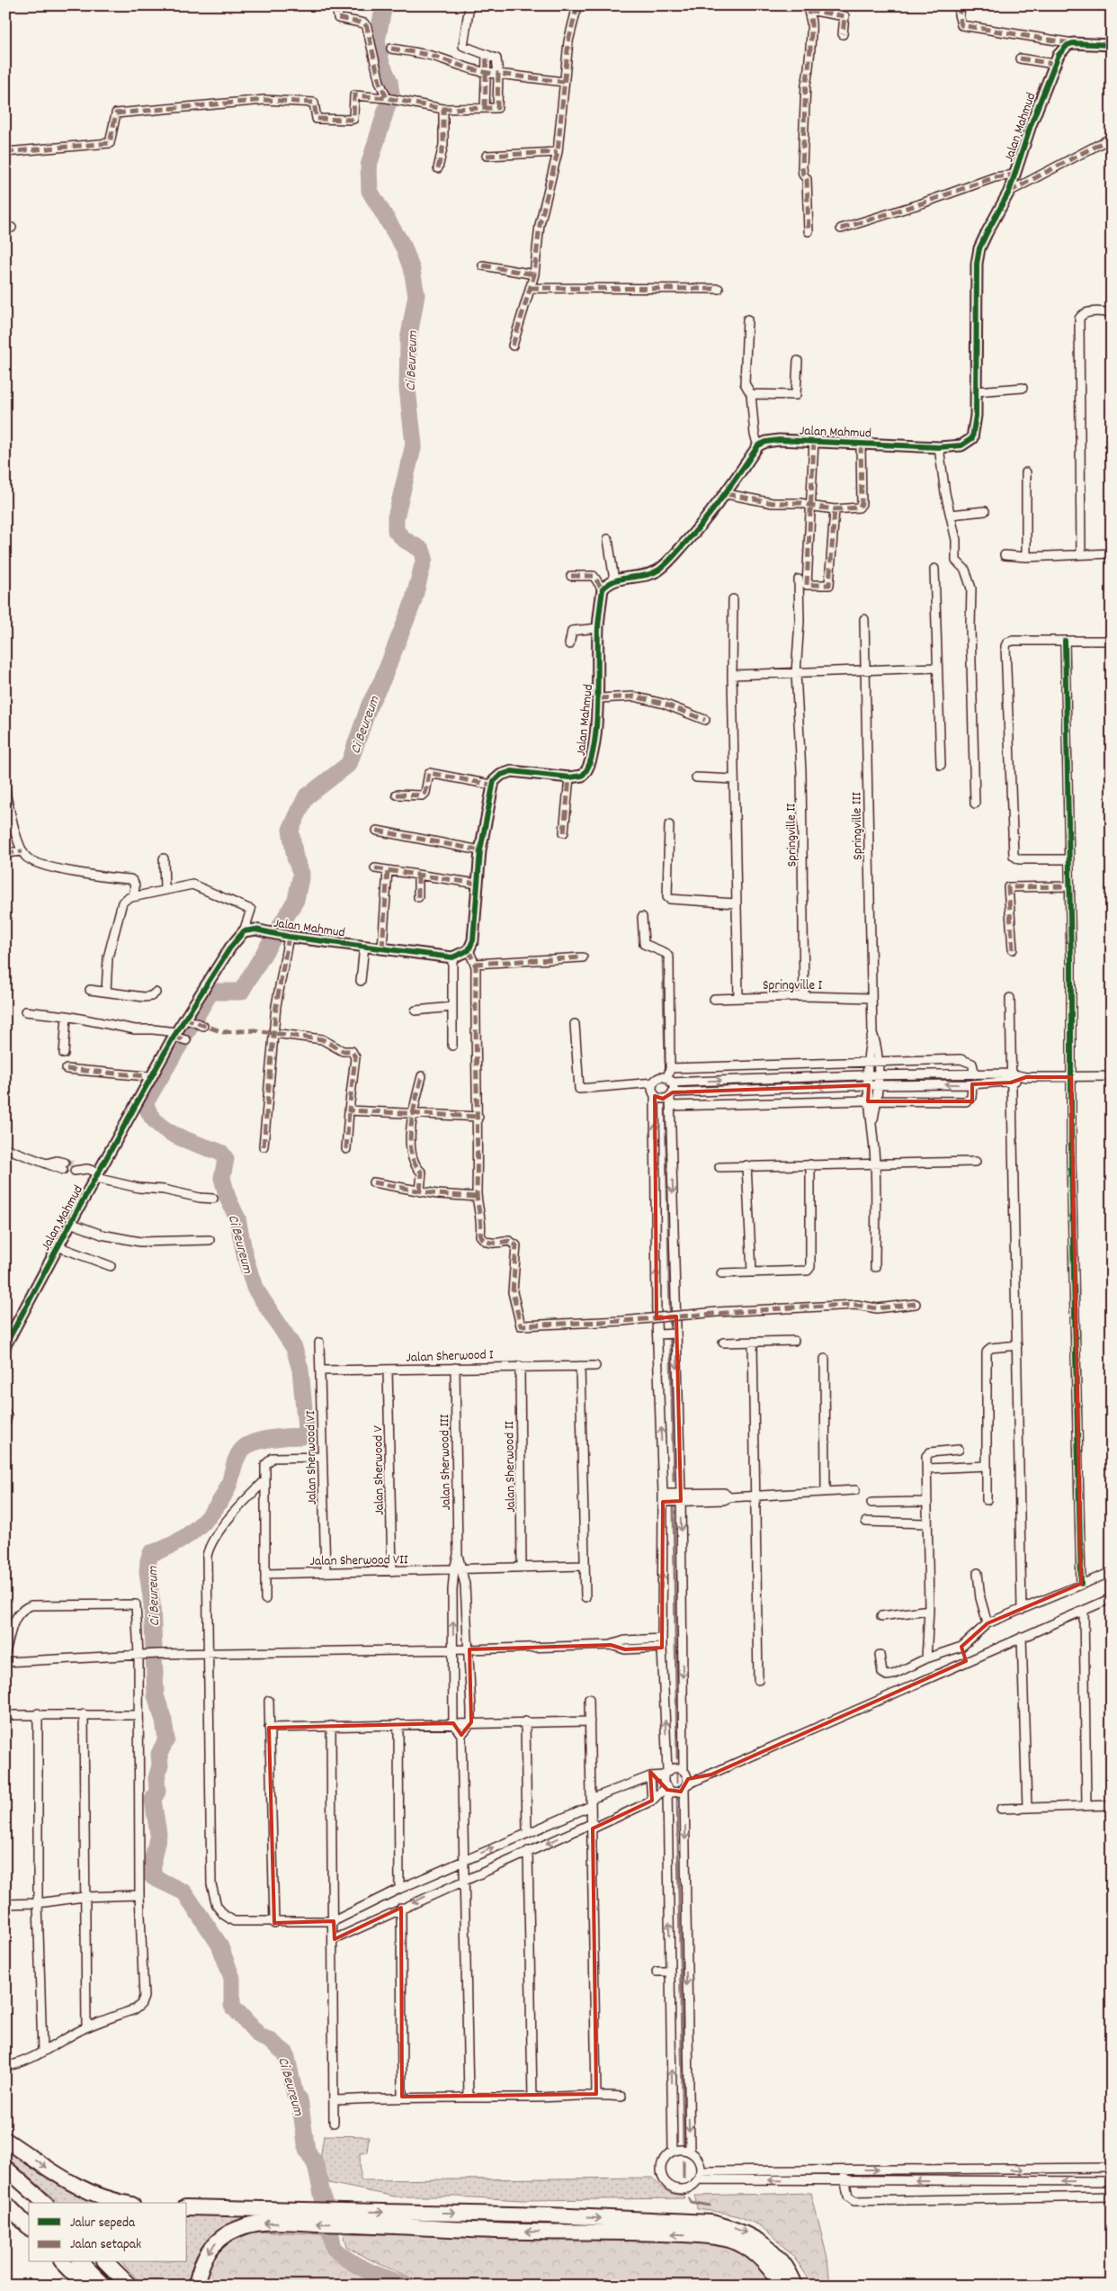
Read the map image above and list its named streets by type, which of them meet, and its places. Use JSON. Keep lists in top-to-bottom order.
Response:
{
  "streets": {
    "street": [
      "Jalan Mahmud",
      "Springville III",
      "Springville II",
      "Springville I",
      "Jalan Sherwood I",
      "Jalan Sherwood VI",
      "Jalan Sherwood III",
      "Jalan Sherwood II",
      "Jalan Sherwood V",
      "Jalan Sherwood VII"
    ]
  },
  "crossings": [
    ["Springville III", "Springville I"],
    ["Springville II", "Springville I"],
    ["Jalan Sherwood I", "Jalan Sherwood VI"],
    ["Jalan Sherwood I", "Jalan Sherwood III"],
    ["Jalan Sherwood I", "Jalan Sherwood II"],
    ["Jalan Sherwood I", "Jalan Sherwood V"],
    ["Jalan Sherwood VI", "Jalan Sherwood VII"],
    ["Jalan Sherwood III", "Jalan Sherwood VII"],
    ["Jalan Sherwood V", "Jalan Sherwood VII"]
  ],
  "water": ["Ci Beureum"],
  "legend": ["Jalur sepeda", "Jalan setapak"]
}
